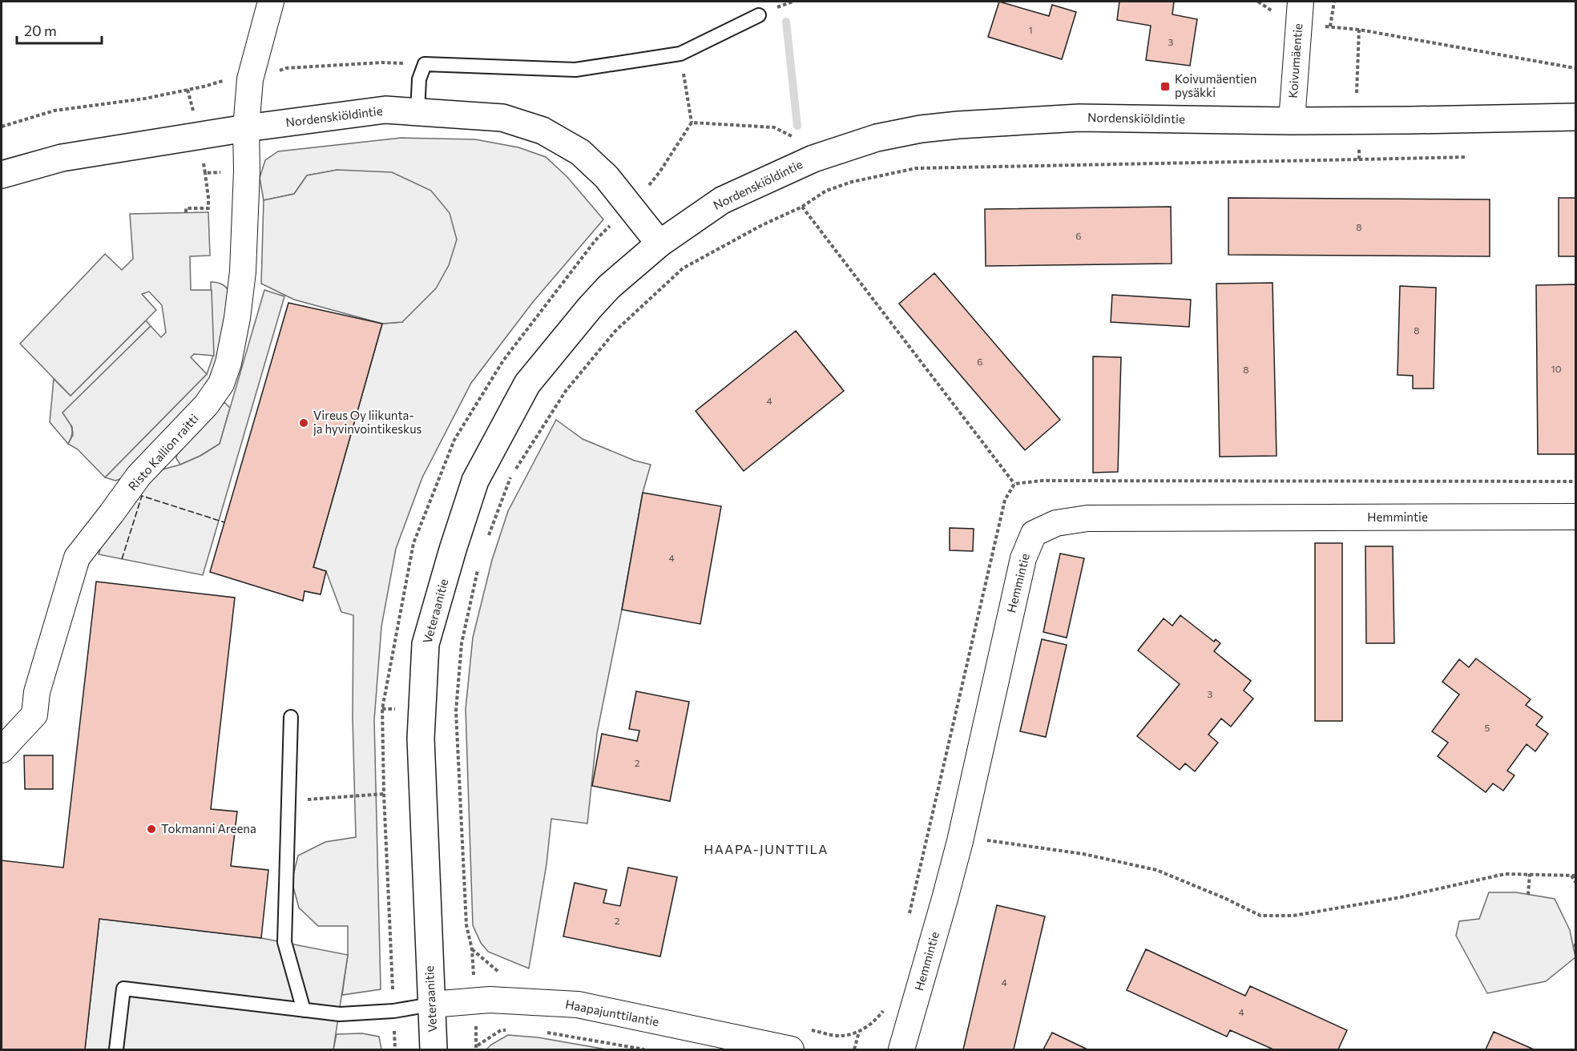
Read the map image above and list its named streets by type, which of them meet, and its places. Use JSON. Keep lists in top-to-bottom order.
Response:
{
  "streets": {
    "main road": ["Nordenskiöldintie", "Veteraanitie"],
    "street": [
      "Koivumäentie",
      "Risto Kallion raitti",
      "Hemmintie",
      "Haapajunttilantie"
    ]
  },
  "crossings": [
    ["Koivumäentie", "Nordenskiöldintie"],
    ["Nordenskiöldintie", "Risto Kallion raitti"],
    ["Nordenskiöldintie", "Veteraanitie"],
    ["Veteraanitie", "Haapajunttilantie"]
  ],
  "districts": ["HAAPA-JUNTTILA"],
  "places": {
    "transit": ["Koivumäentien pysäkki"],
    "other": ["Vireus Oy liikunta- ja hyvinvointikeskus", "Tokmanni Areena"]
  },
  "house_numbers": [
    "1",
    "3",
    "8",
    "6",
    "8",
    "6",
    "10",
    "8",
    "4",
    "4",
    "3",
    "5",
    "2",
    "2",
    "4",
    "4"
  ],
  "scale_bar": "20 m"
}
